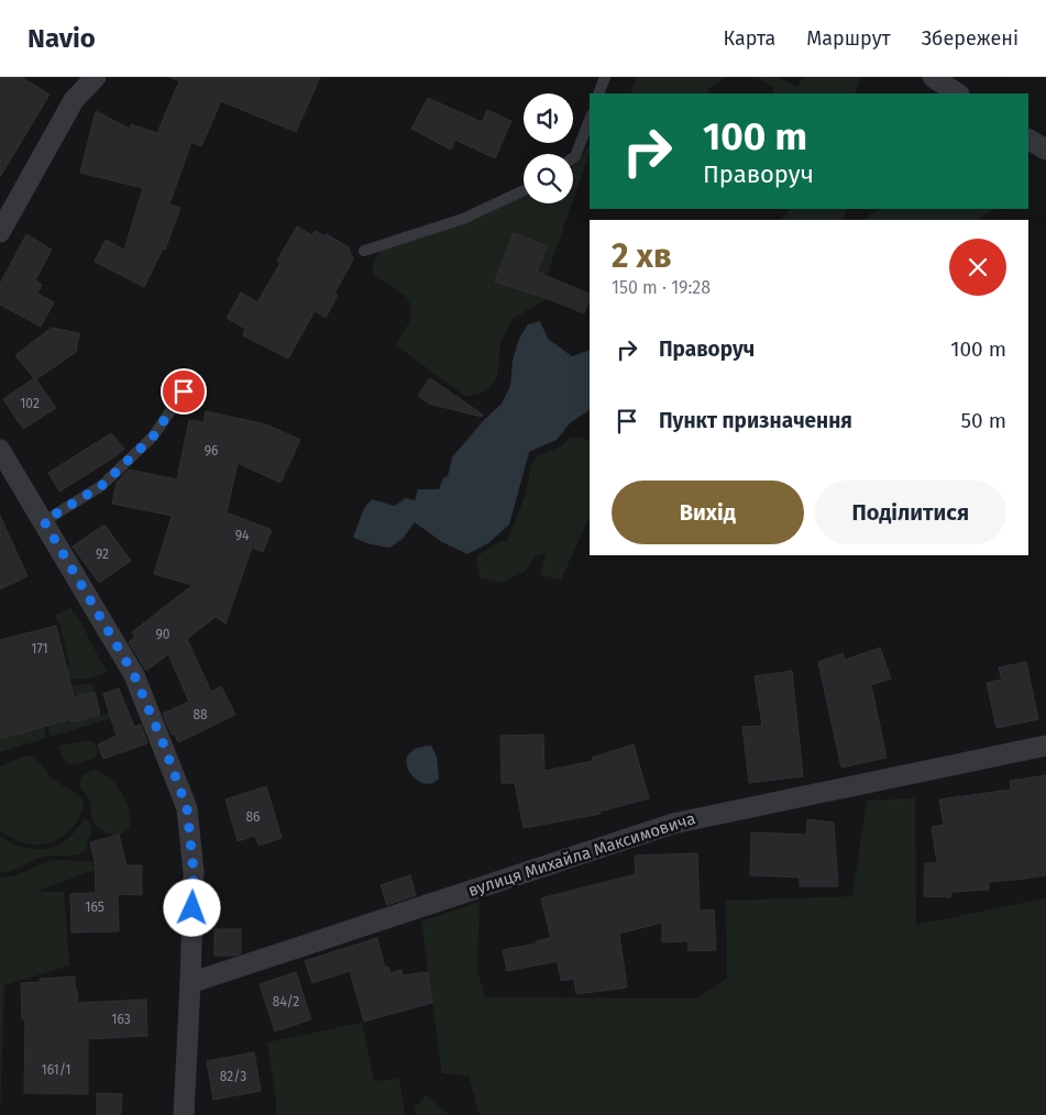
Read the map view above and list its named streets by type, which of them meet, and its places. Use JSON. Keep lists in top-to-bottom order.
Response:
{
  "streets": {
    "street": ["вулиця Михайла Максимовича"]
  },
  "house_numbers": [
    "102",
    "96",
    "94",
    "92",
    "90",
    "171",
    "88",
    "86",
    "165",
    "84/2",
    "163",
    "161/1",
    "82/3"
  ],
  "page": {
    "header": "Navio",
    "nav": ["Карта", "Маршрут", "Збережені"],
    "turn": ["100 m", "Праворуч"],
    "heading": ["2 хв", "150 m · 19:28"],
    "list": [
      {
        "name": "Праворуч",
        "value": "100 m"
      },
      {
        "name": "Пункт призначення",
        "value": "50 m"
      }
    ],
    "buttons": ["Вихід", "Поділитися"]
  }
}
